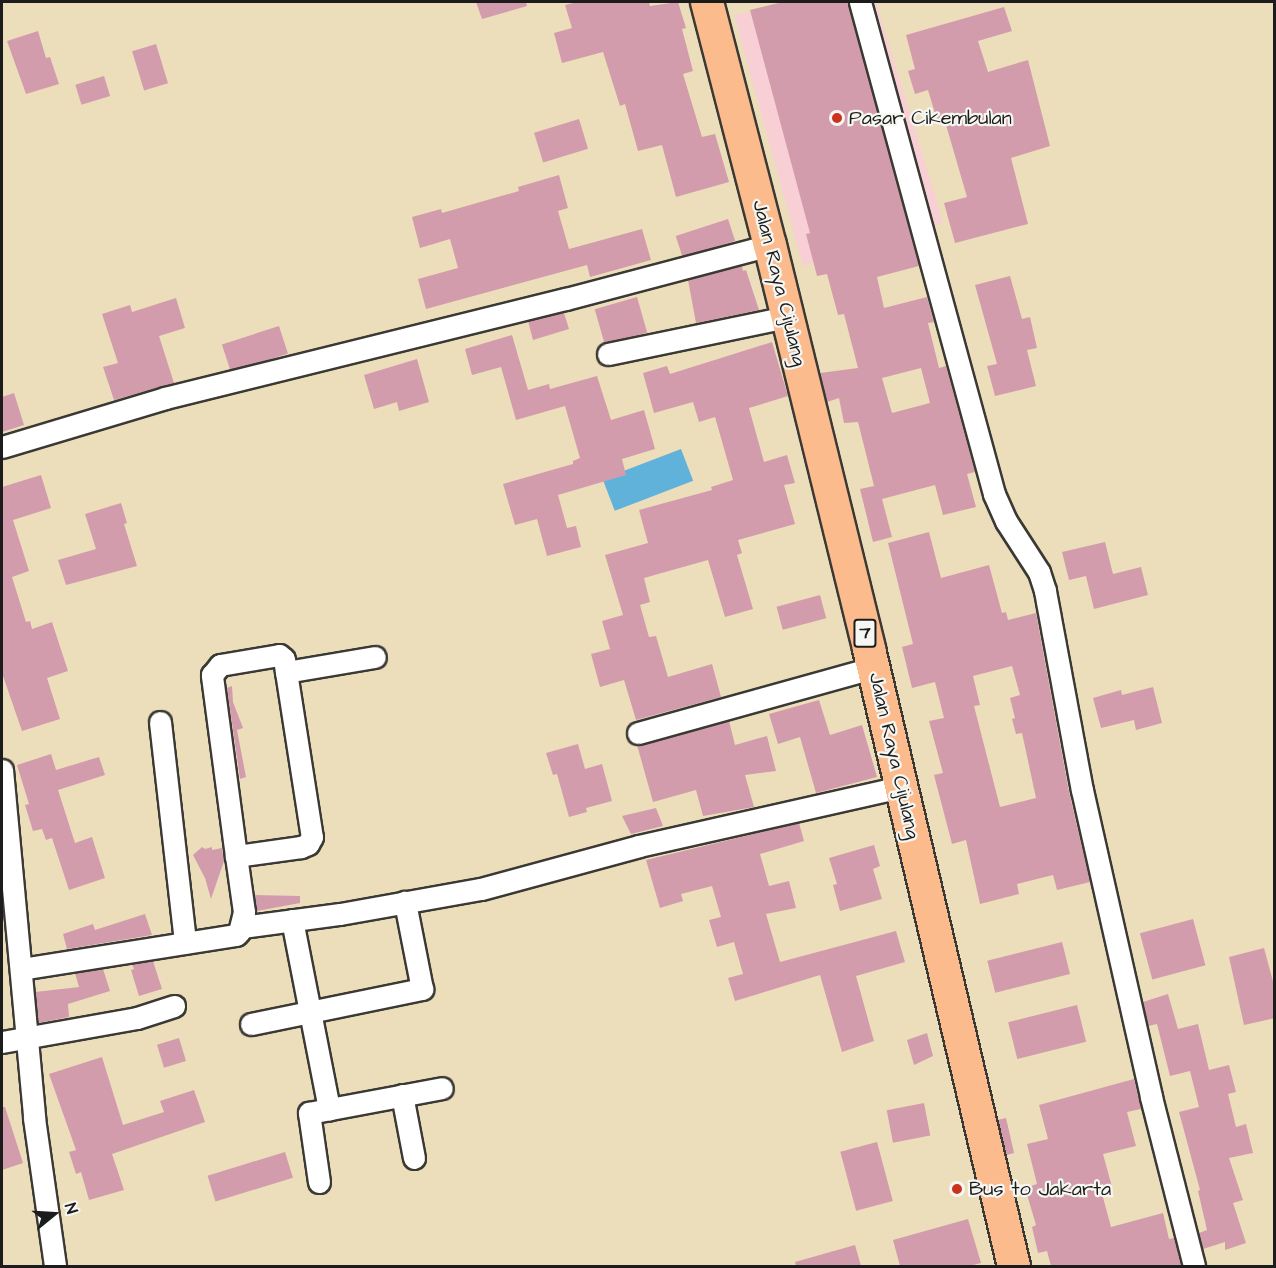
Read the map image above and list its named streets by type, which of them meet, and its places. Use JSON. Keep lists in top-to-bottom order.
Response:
{
  "streets": {
    "highway": ["Jalan Raya Cijulang", "7"]
  },
  "places": ["Pasar Cikembulan", "Bus to Jakarta"],
  "north": "right"
}
